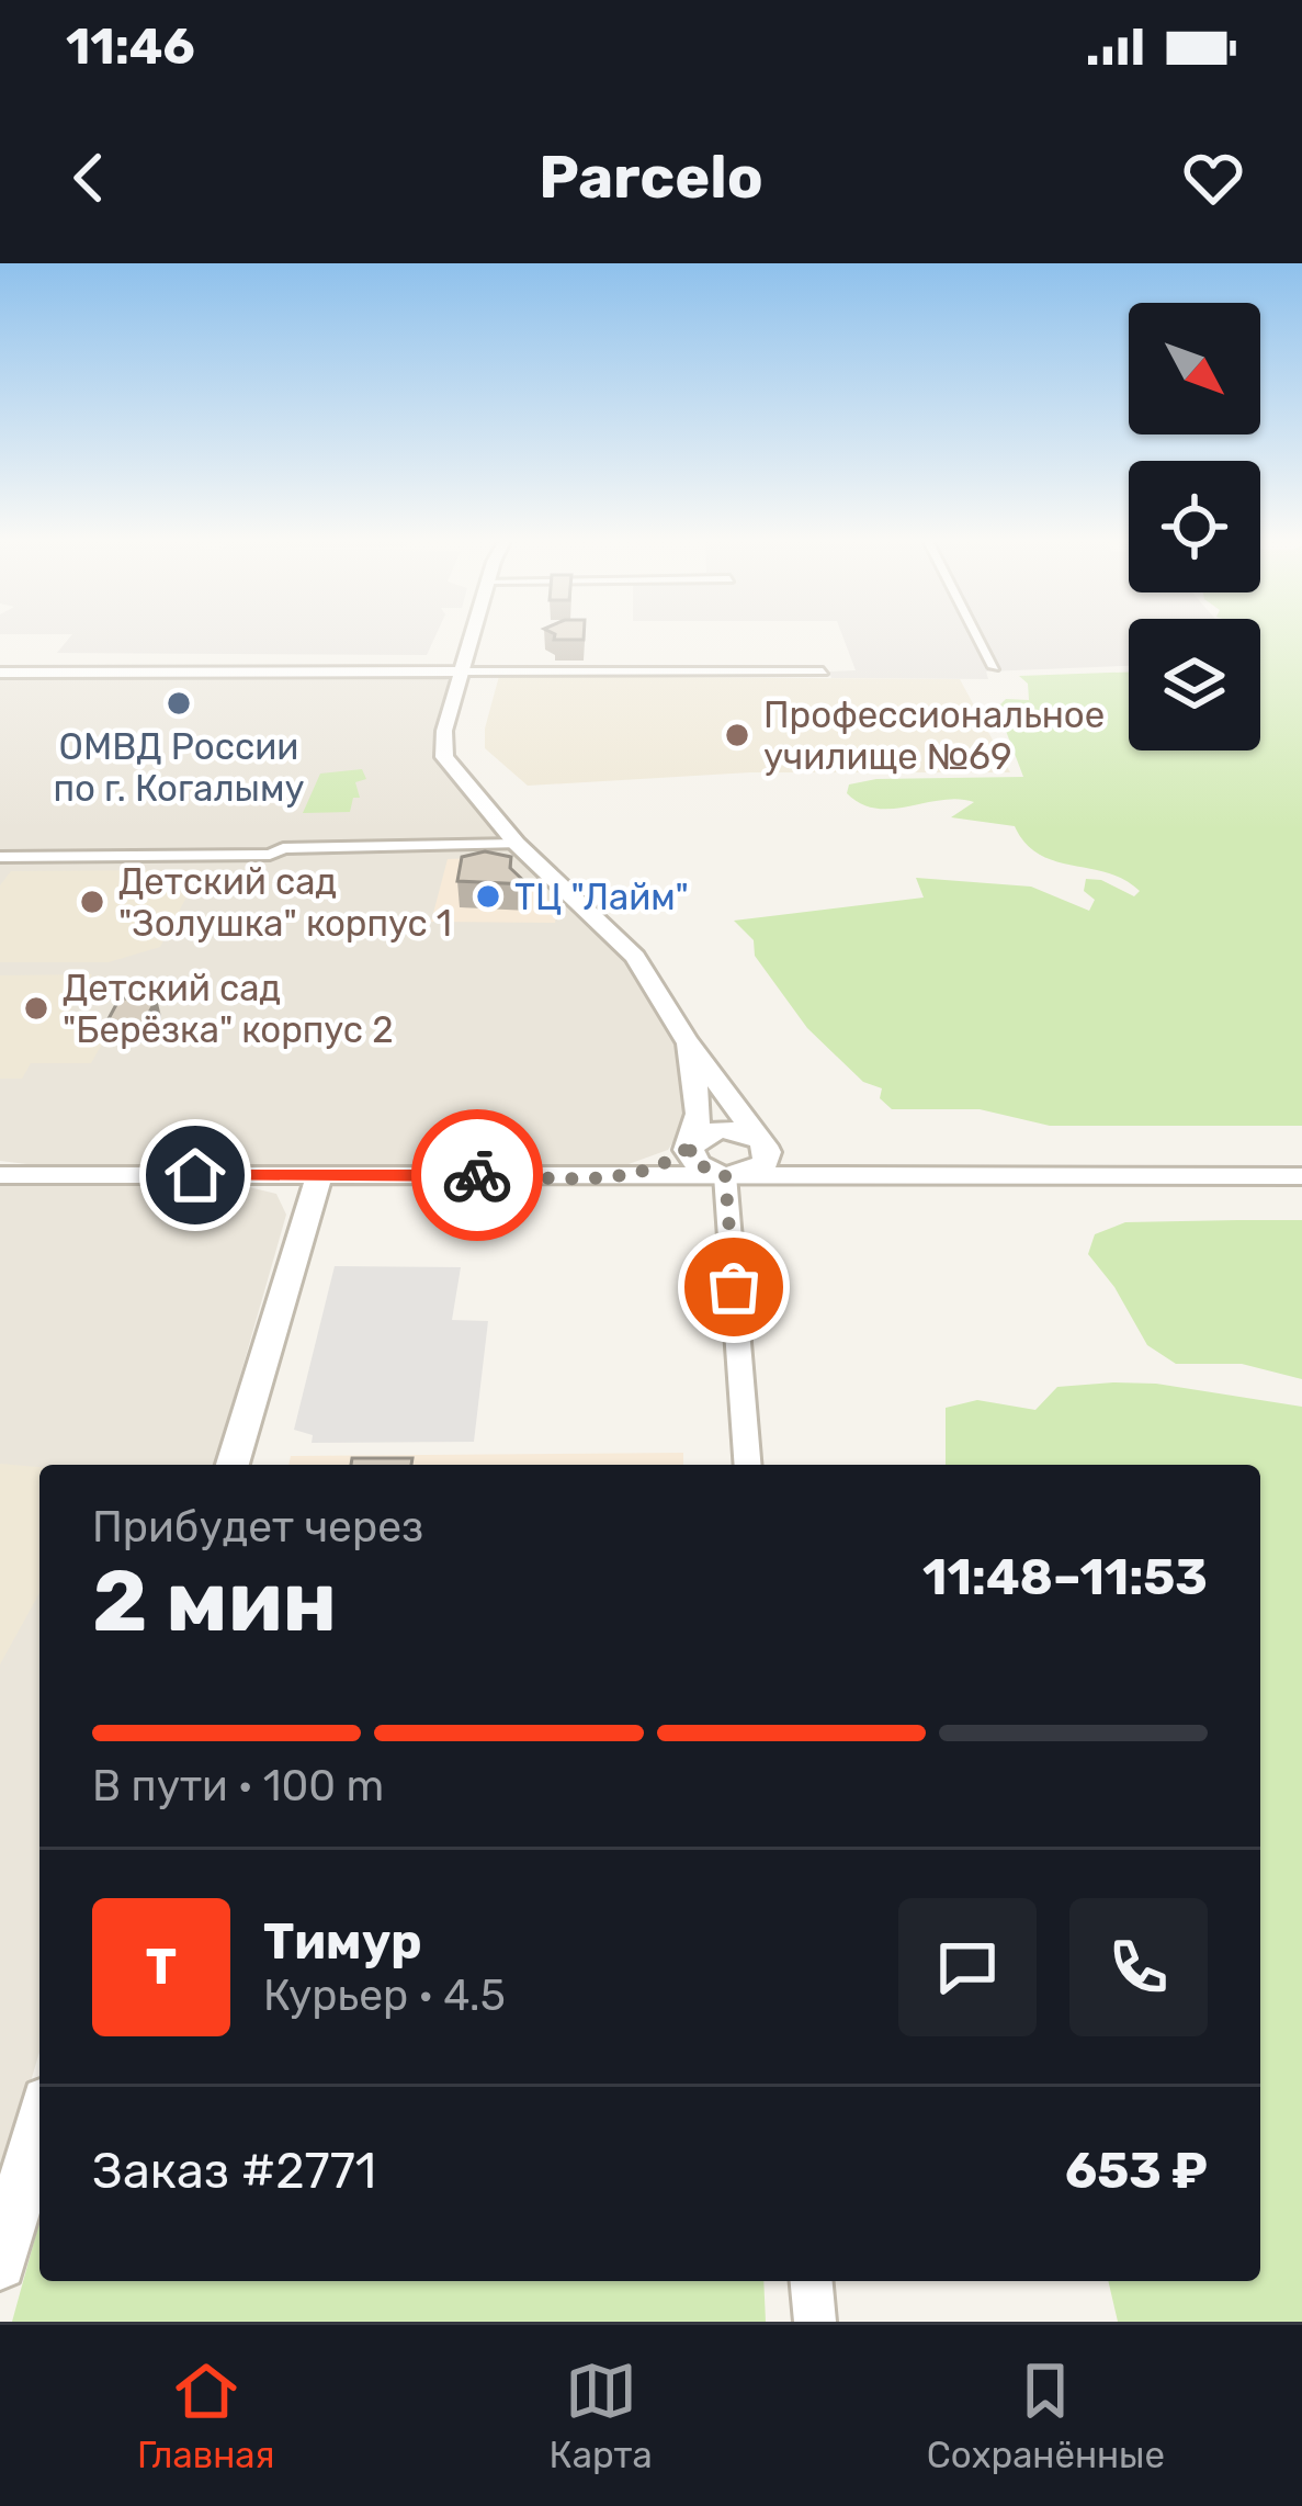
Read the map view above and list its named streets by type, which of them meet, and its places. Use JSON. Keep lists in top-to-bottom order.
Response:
{
  "places": [
    "ОМВД России по г. Когалыму",
    "Профессиональное училище №69",
    "ТЦ \"Лайм\"",
    "Детский сад \"Золушка\" корпус 1",
    "Детский сад \"Берёзка\" корпус 2"
  ],
  "north": "bottom right",
  "page": {
    "status": "11:46",
    "header": "Parcelo",
    "heading": ["2 мин", "Прибудет через", "11:48–11:53"],
    "panel": [
      "Тимур",
      "Курьер · 4.5",
      "Заказ #2771",
      "653 ₽"
    ],
    "bar": "В пути · 100 m",
    "round": "Т",
    "tabs": ["Главная", "Карта", "Сохранённые"]
  }
}
